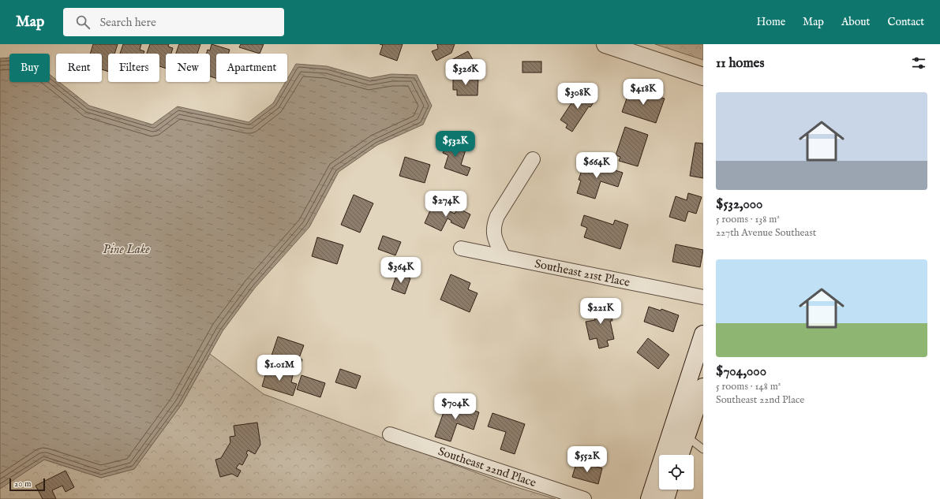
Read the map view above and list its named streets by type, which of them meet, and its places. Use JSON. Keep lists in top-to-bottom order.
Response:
{
  "streets": {
    "street": ["Southeast 21st Place", "Southeast 22nd Place"]
  },
  "water": ["Pine Lake"],
  "scale_bar": "20 m",
  "page": {
    "header": "Map",
    "search": "Search here",
    "nav": [
      "Home",
      "Map",
      "About",
      "Contact"
    ],
    "heading": "11 homes",
    "chip": [
      "Buy",
      "Rent",
      "Filters",
      "New",
      "Apartment"
    ],
    "price": [
      "$326K",
      "$418K",
      "$308K",
      "$532K",
      "$664K",
      "$274K",
      "$364K",
      "$221K",
      "$1.01M",
      "$704K",
      "$552K"
    ],
    "list": [
      {
        "name": "$532,000",
        "note": "5 rooms · 138 m² · 227th Avenue Southeast"
      },
      {
        "name": "$704,000",
        "note": "5 rooms · 148 m² · Southeast 22nd Place"
      }
    ],
    "scale": "20 m"
  }
}
